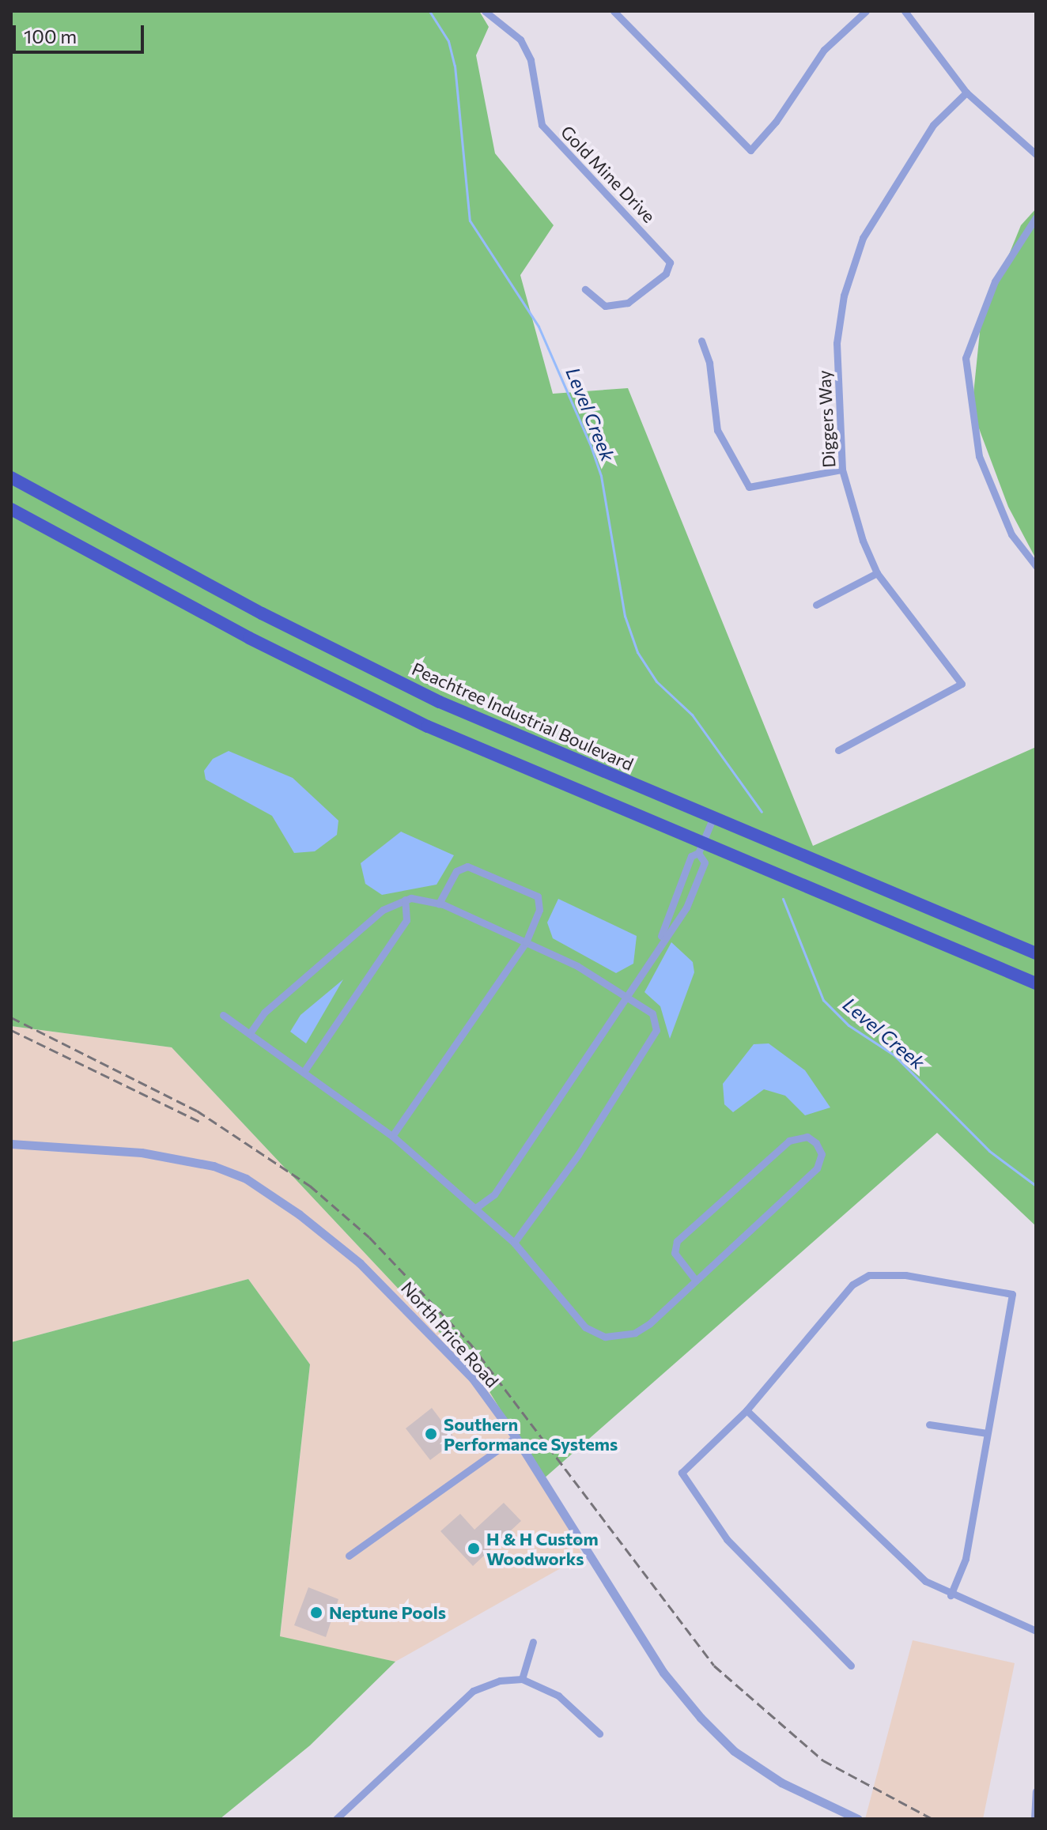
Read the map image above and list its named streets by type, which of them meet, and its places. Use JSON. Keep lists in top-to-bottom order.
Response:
{
  "streets": {
    "highway": ["Peachtree Industrial Boulevard"],
    "street": ["Gold Mine Drive", "Diggers Way", "North Price Road"]
  },
  "water": ["Level Creek"],
  "places": ["Southern Performance Systems", "H & H Custom Woodworks", "Neptune Pools"],
  "scale_bar": "100 m"
}
